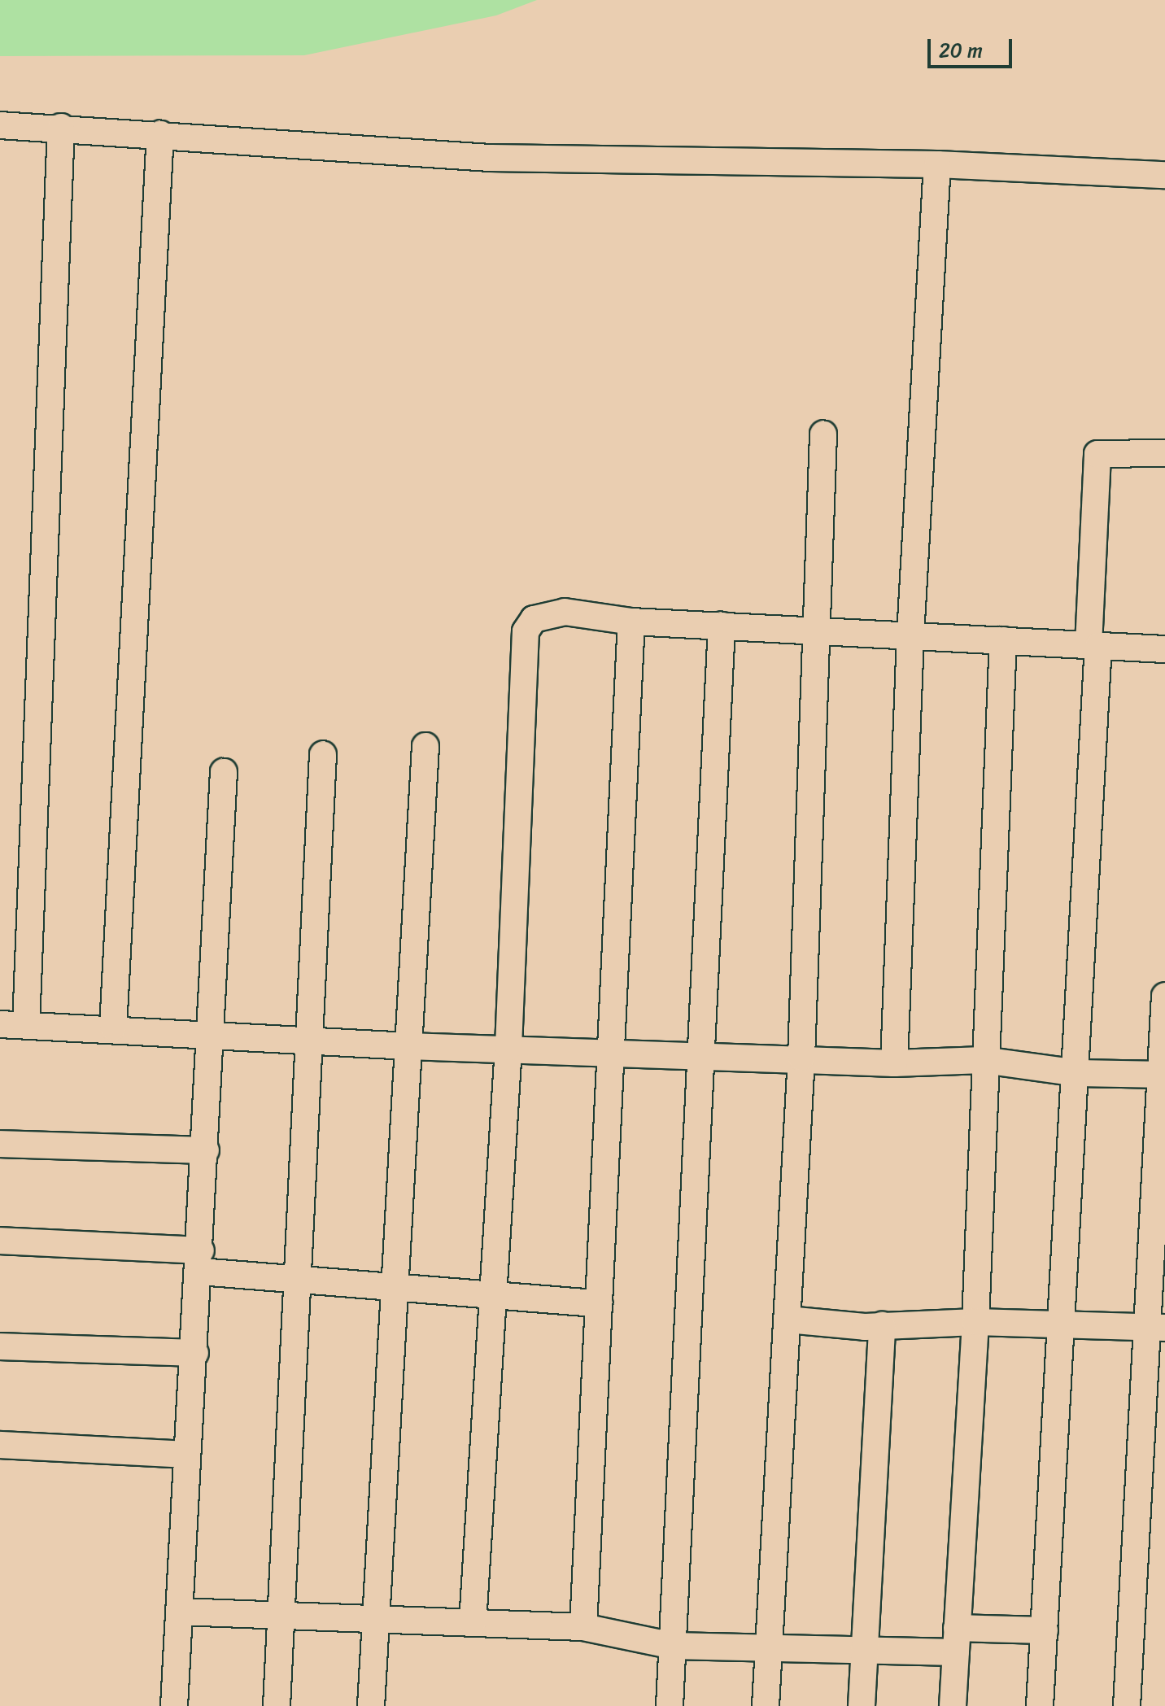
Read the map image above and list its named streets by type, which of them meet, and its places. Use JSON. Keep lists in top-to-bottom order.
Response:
{
  "scale_bar": "20 m"
}
